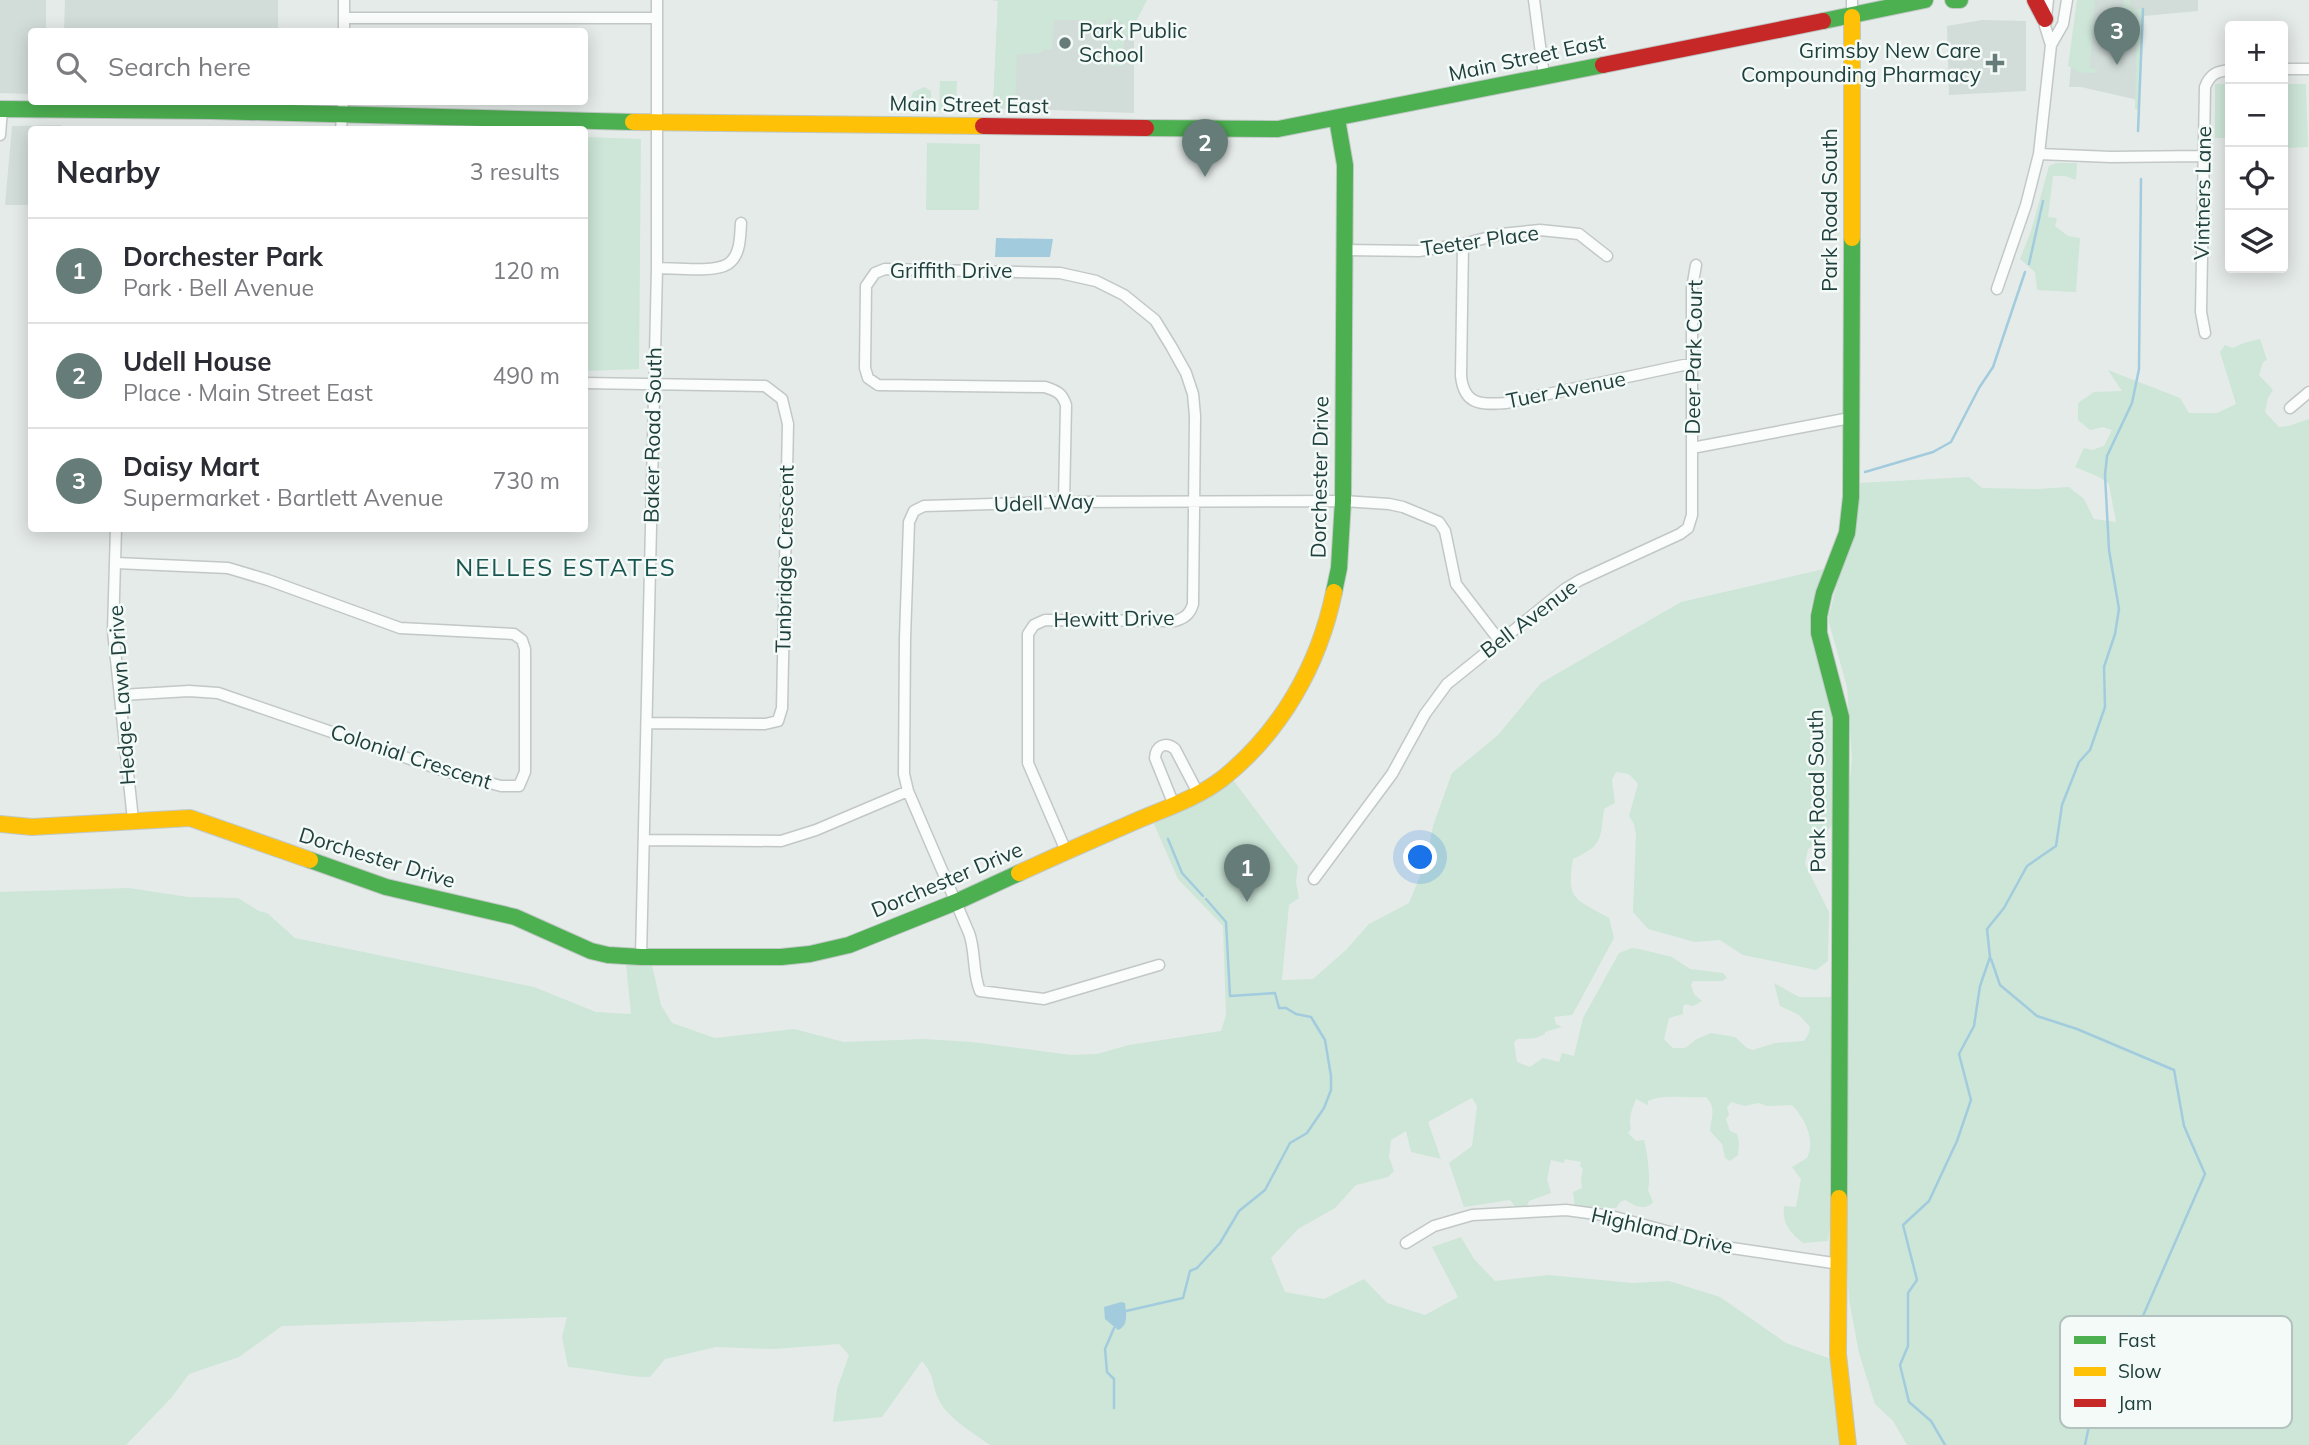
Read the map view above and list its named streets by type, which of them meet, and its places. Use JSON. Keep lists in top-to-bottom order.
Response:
{
  "streets": {
    "main road": ["Main Street East", "Park Road South", "Dorchester Drive"],
    "street": [
      "Vintners Lane",
      "Teeter Place",
      "Griffith Drive",
      "Deer Park Court",
      "Tuer Avenue",
      "Baker Road South",
      "Udell Way",
      "Tunbridge Crescent",
      "Hewitt Drive",
      "Bell Avenue",
      "Hedge Lawn Drive",
      "Colonial Crescent",
      "Highland Drive"
    ]
  },
  "crossings": [
    ["Main Street East", "Park Road South"],
    ["Main Street East", "Baker Road South"],
    ["Main Street East", "Dorchester Drive"],
    ["Park Road South", "Highland Drive"],
    ["Teeter Place", "Tuer Avenue"],
    ["Teeter Place", "Dorchester Drive"],
    ["Griffith Drive", "Udell Way"],
    ["Griffith Drive", "Hewitt Drive"],
    ["Deer Park Court", "Tuer Avenue"],
    ["Deer Park Court", "Bell Avenue"],
    ["Baker Road South", "Dorchester Drive"],
    ["Baker Road South", "Tunbridge Crescent"],
    ["Dorchester Drive", "Udell Way"],
    ["Dorchester Drive", "Hewitt Drive"],
    ["Dorchester Drive", "Hedge Lawn Drive"],
    ["Udell Way", "Hewitt Drive"],
    ["Udell Way", "Bell Avenue"],
    ["Hedge Lawn Drive", "Colonial Crescent"]
  ],
  "districts": ["NELLES ESTATES"],
  "places": {
    "other": ["Park Public School"],
    "health": ["Grimsby New Care Compounding Pharmacy"]
  },
  "legend": ["Fast", "Slow", "Jam"],
  "page": {
    "pins": ["3", "2", "1"],
    "map_buttons": ["+", "−"],
    "search": "Search here",
    "heading": ["Nearby", "3 results"],
    "list": [
      {
        "mark": "1",
        "name": "Dorchester Park",
        "note": "Park · Bell Avenue",
        "value": "120 m"
      },
      {
        "mark": "2",
        "name": "Udell House",
        "note": "Place · Main Street East",
        "value": "490 m"
      },
      {
        "mark": "3",
        "name": "Daisy Mart",
        "note": "Supermarket · Bartlett Avenue",
        "value": "730 m"
      }
    ]
  }
}
